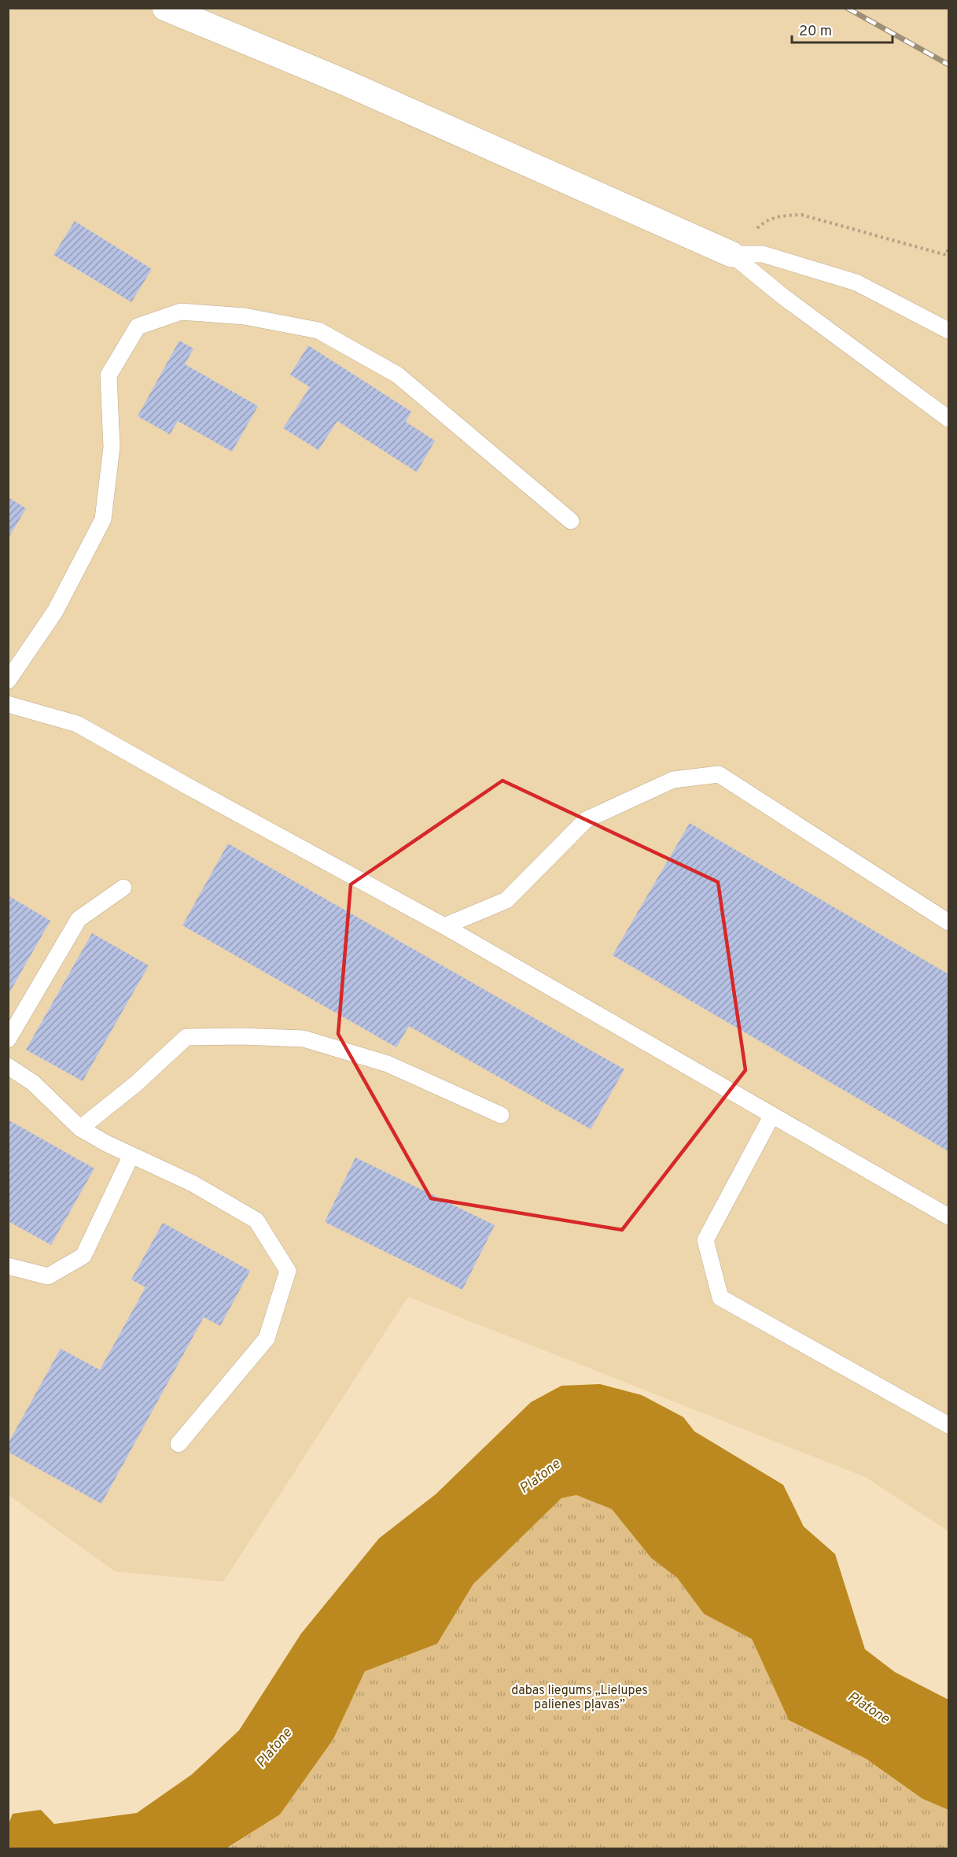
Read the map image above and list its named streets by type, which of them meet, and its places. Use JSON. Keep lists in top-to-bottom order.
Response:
{
  "water": ["Platone"],
  "parks": ["dabas liegums „Lielupes palienes pļavas”"],
  "scale_bar": "20 m"
}
